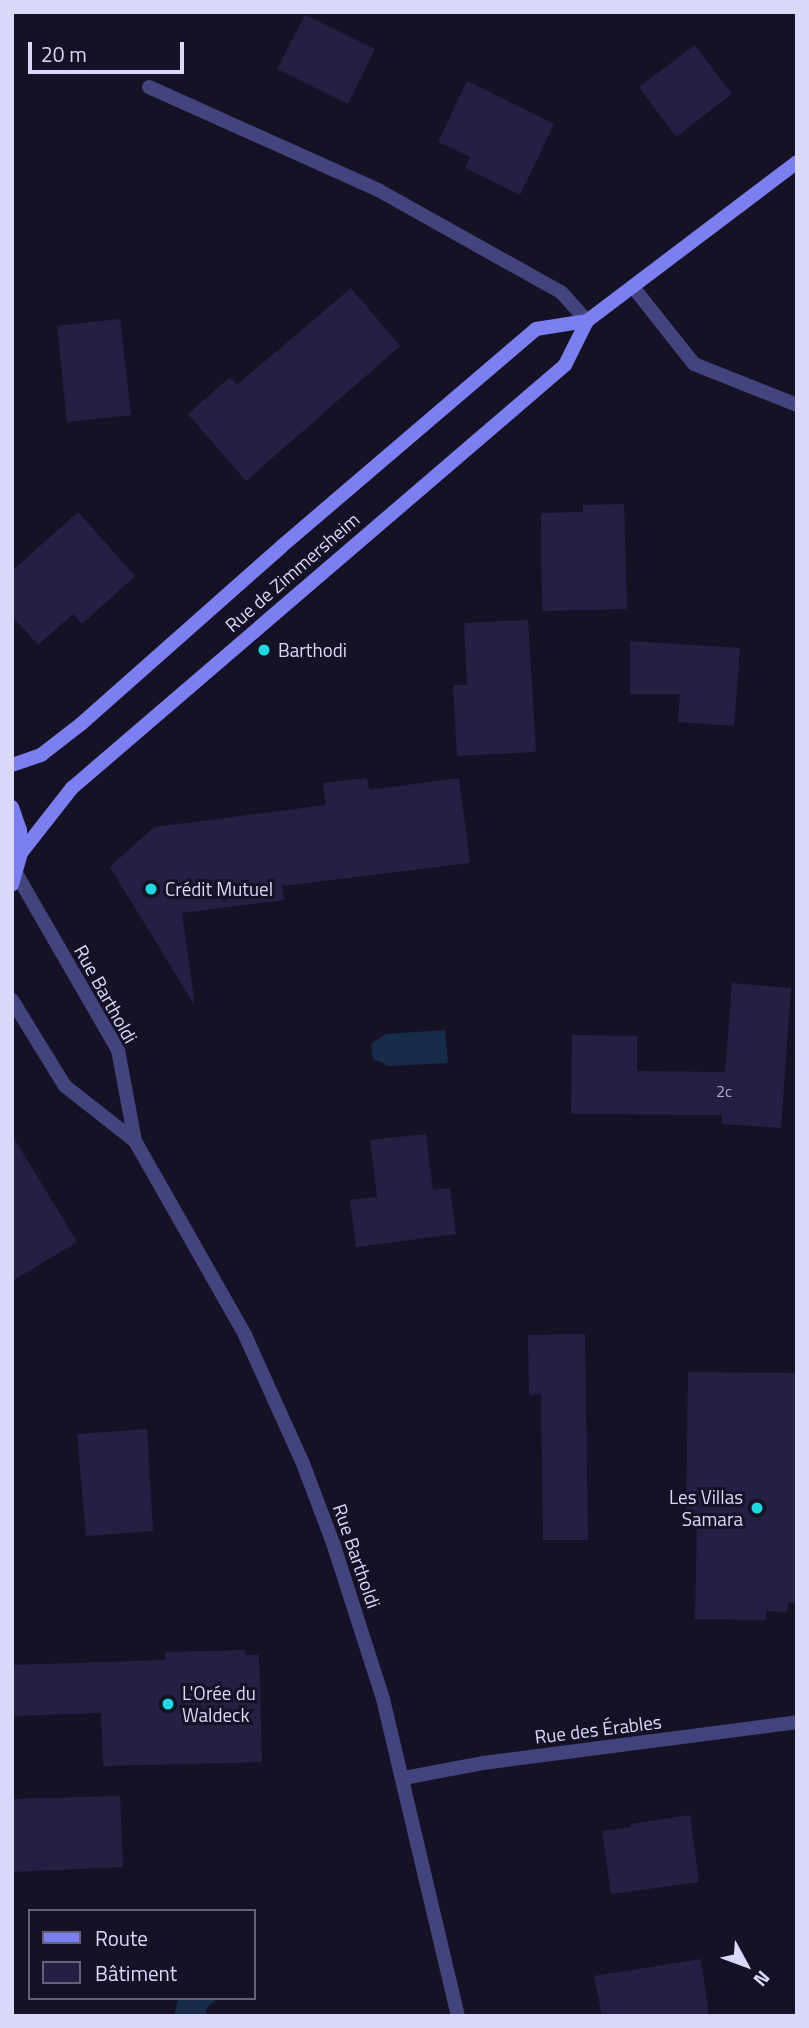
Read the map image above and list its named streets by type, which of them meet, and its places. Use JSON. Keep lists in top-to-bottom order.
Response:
{
  "streets": {
    "main road": ["Rue de Zimmersheim"],
    "street": ["Rue Bartholdi", "Rue des Érables"]
  },
  "crossings": [
    ["Rue Bartholdi", "Rue des Érables"]
  ],
  "places": [
    "Barthodi",
    "Crédit Mutuel",
    "Les Villas Samara",
    "L'Orée du Waldeck"
  ],
  "house_numbers": ["2c"],
  "legend": ["Route", "Bâtiment"],
  "scale_bar": "20 m",
  "north": "bottom right"
}
